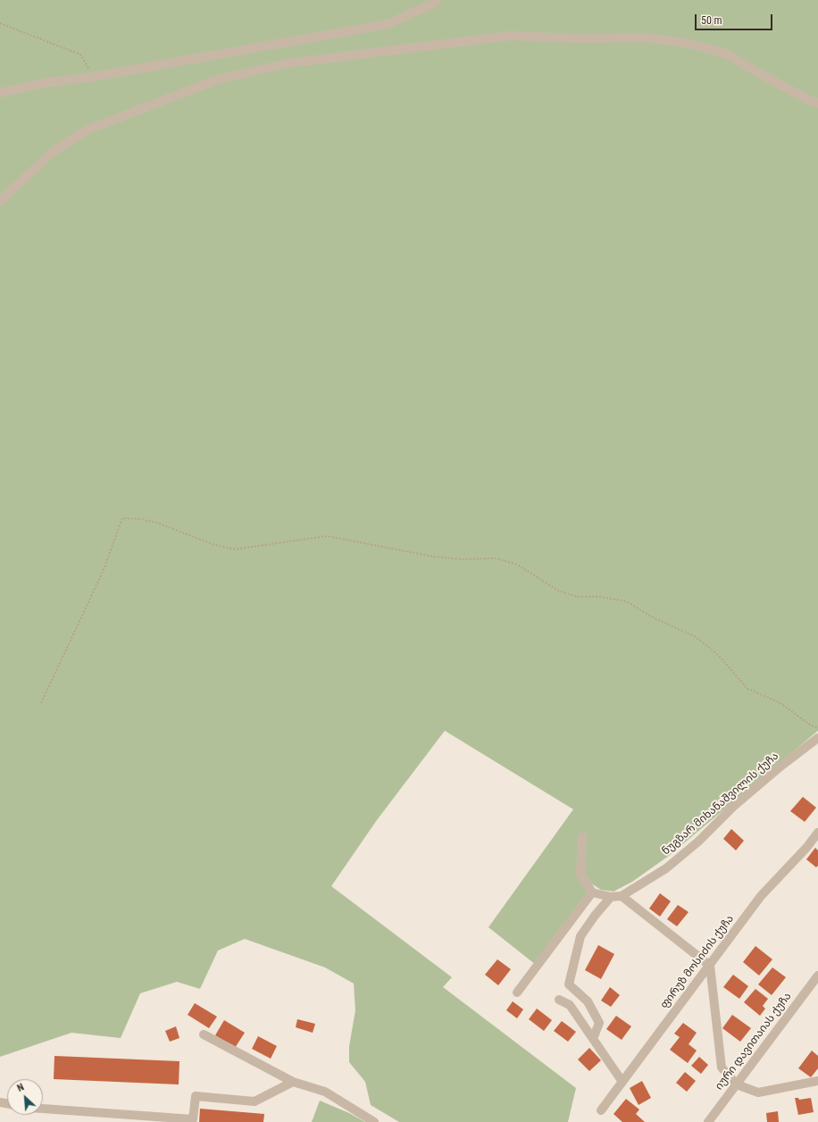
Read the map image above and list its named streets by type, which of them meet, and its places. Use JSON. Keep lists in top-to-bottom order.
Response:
{
  "streets": {
    "street": ["ნუგზარ მიხანაშვილის ქუჩა", "ფირუზ მოსიძის ქუჩა", "იური დავითაიას ქუჩა"]
  },
  "scale_bar": "50 m",
  "north": "top left"
}
